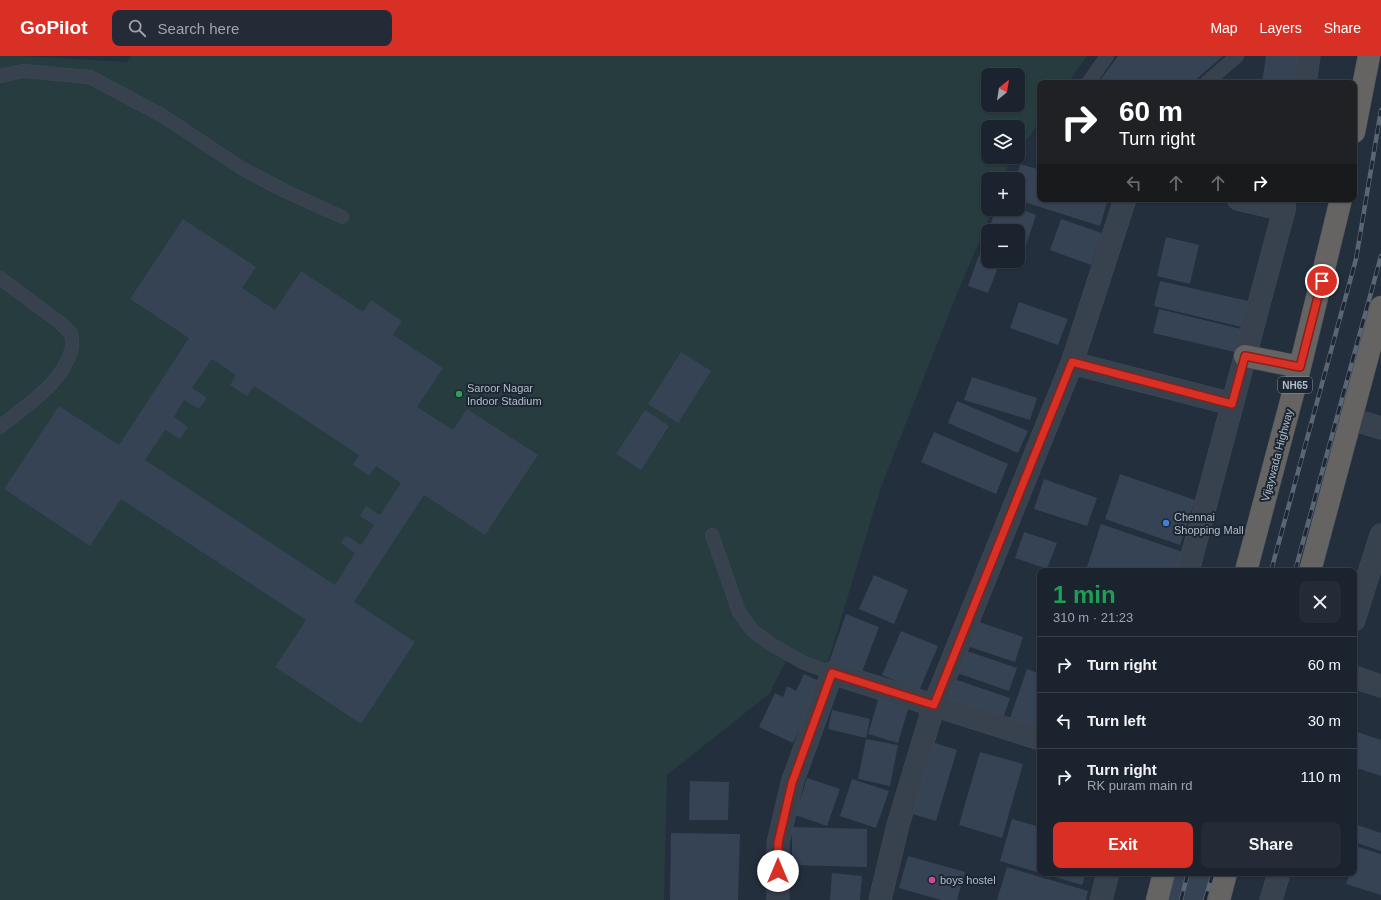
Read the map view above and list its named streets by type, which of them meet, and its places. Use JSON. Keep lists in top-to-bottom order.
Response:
{
  "streets": {
    "highway": ["NH65", "Vijaywada Highway"]
  },
  "places": ["Saroor Nagar Indoor Stadium", "Chennai Shopping Mall", "boys hostel"],
  "north": "top right",
  "page": {
    "header": "GoPilot",
    "search": "Search here",
    "nav": ["Map", "Layers", "Share"],
    "map_buttons": ["+", "−"],
    "turn": ["60 m", "Turn right"],
    "heading": ["1 min", "310 m · 21:23"],
    "list": [
      {
        "name": "Turn right",
        "value": "60 m"
      },
      {
        "name": "Turn left",
        "value": "30 m"
      },
      {
        "name": "Turn right",
        "note": "RK puram main rd",
        "value": "110 m"
      }
    ],
    "buttons": ["Exit", "Share"]
  }
}
